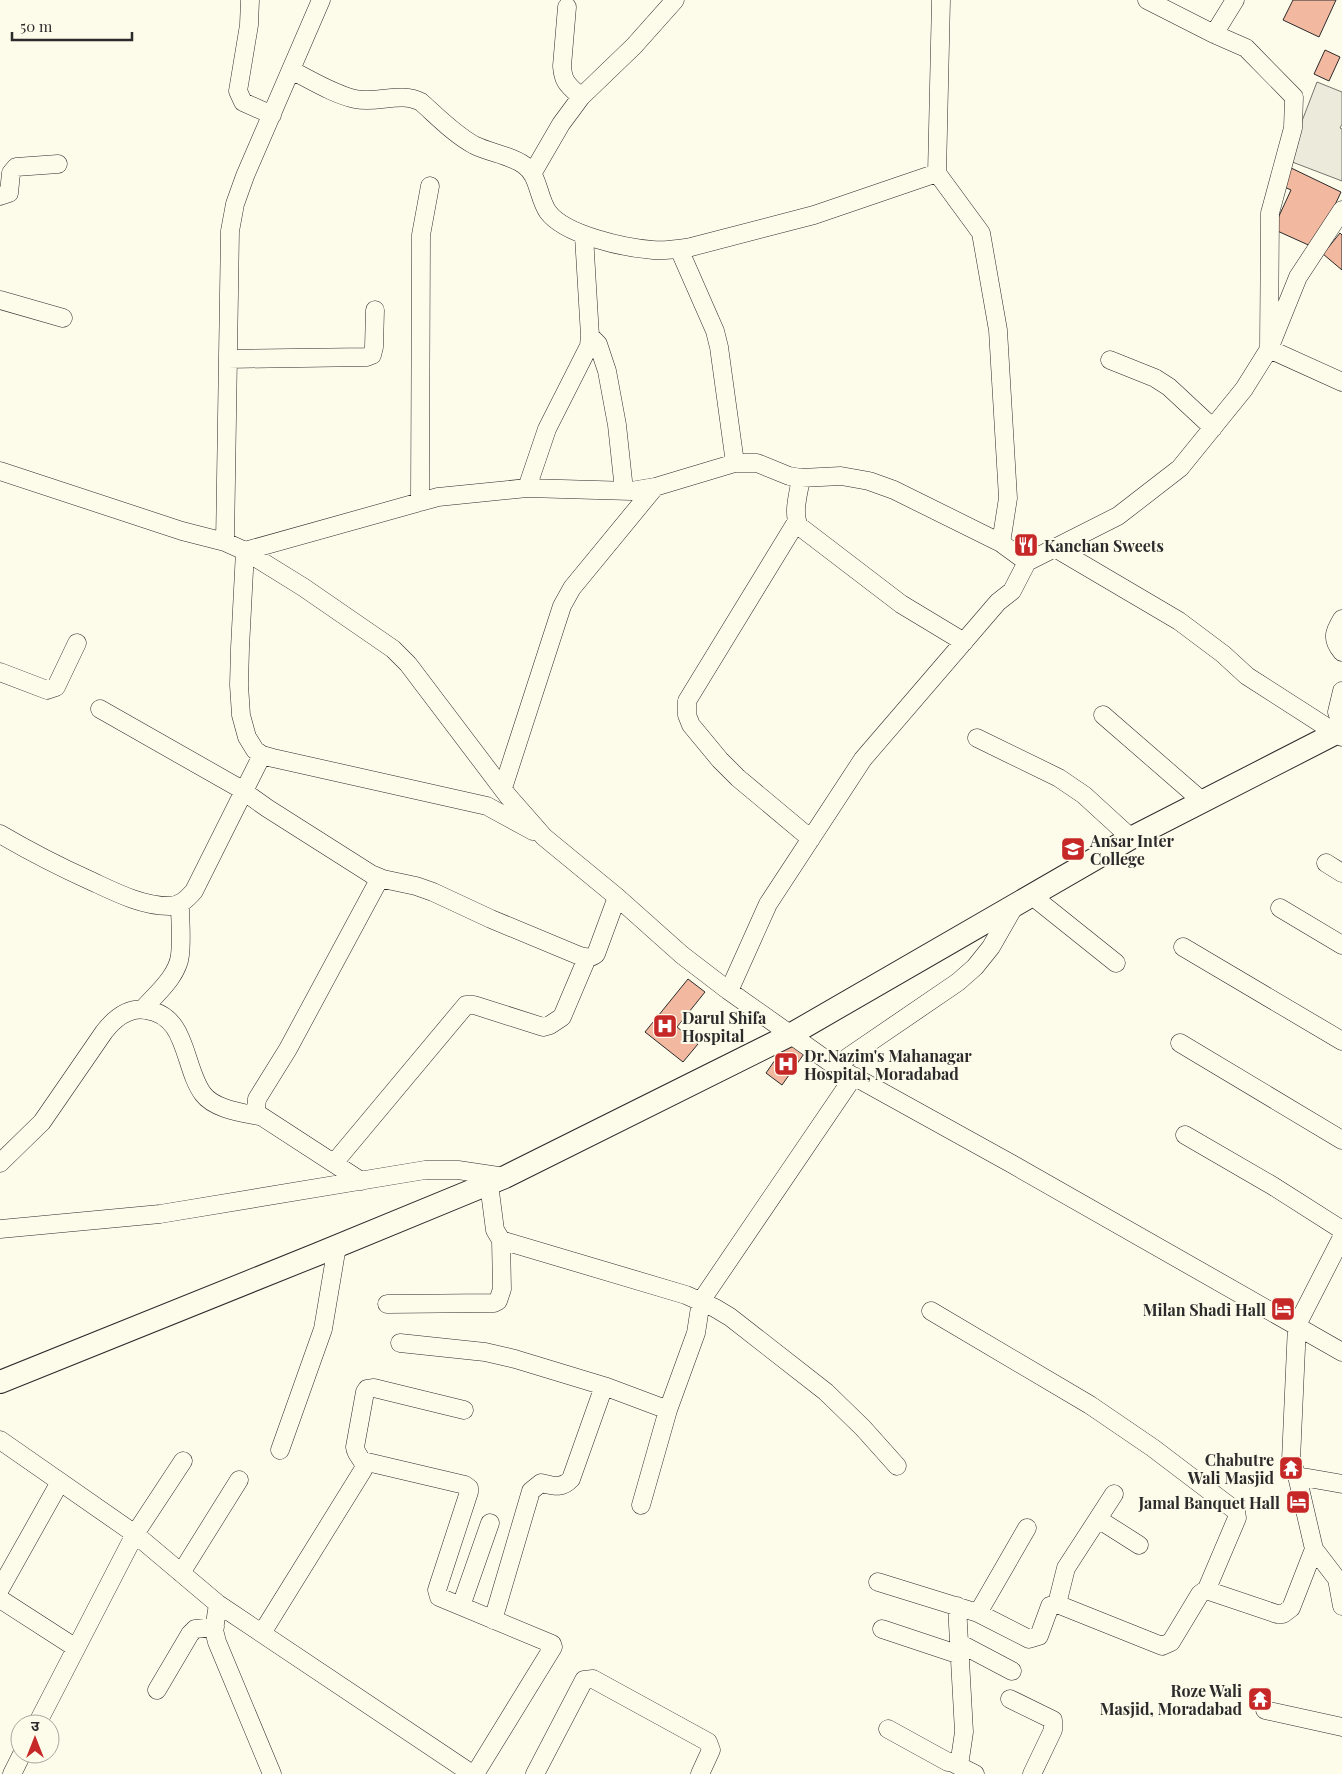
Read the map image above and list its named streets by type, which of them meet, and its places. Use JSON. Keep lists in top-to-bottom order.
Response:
{
  "places": {
    "restaurant": ["Kanchan Sweets"],
    "school or university": ["Ansar Inter College"],
    "hospital": ["Darul Shifa Hospital", "Dr.Nazim's Mahanagar Hospital, Moradabad"],
    "hotel": ["Milan Shadi Hall", "Jamal Banquet Hall"],
    "temple": ["Chabutre Wali Masjid", "Roze Wali Masjid, Moradabad"]
  },
  "scale_bar": "50 m",
  "north": "top"
}
